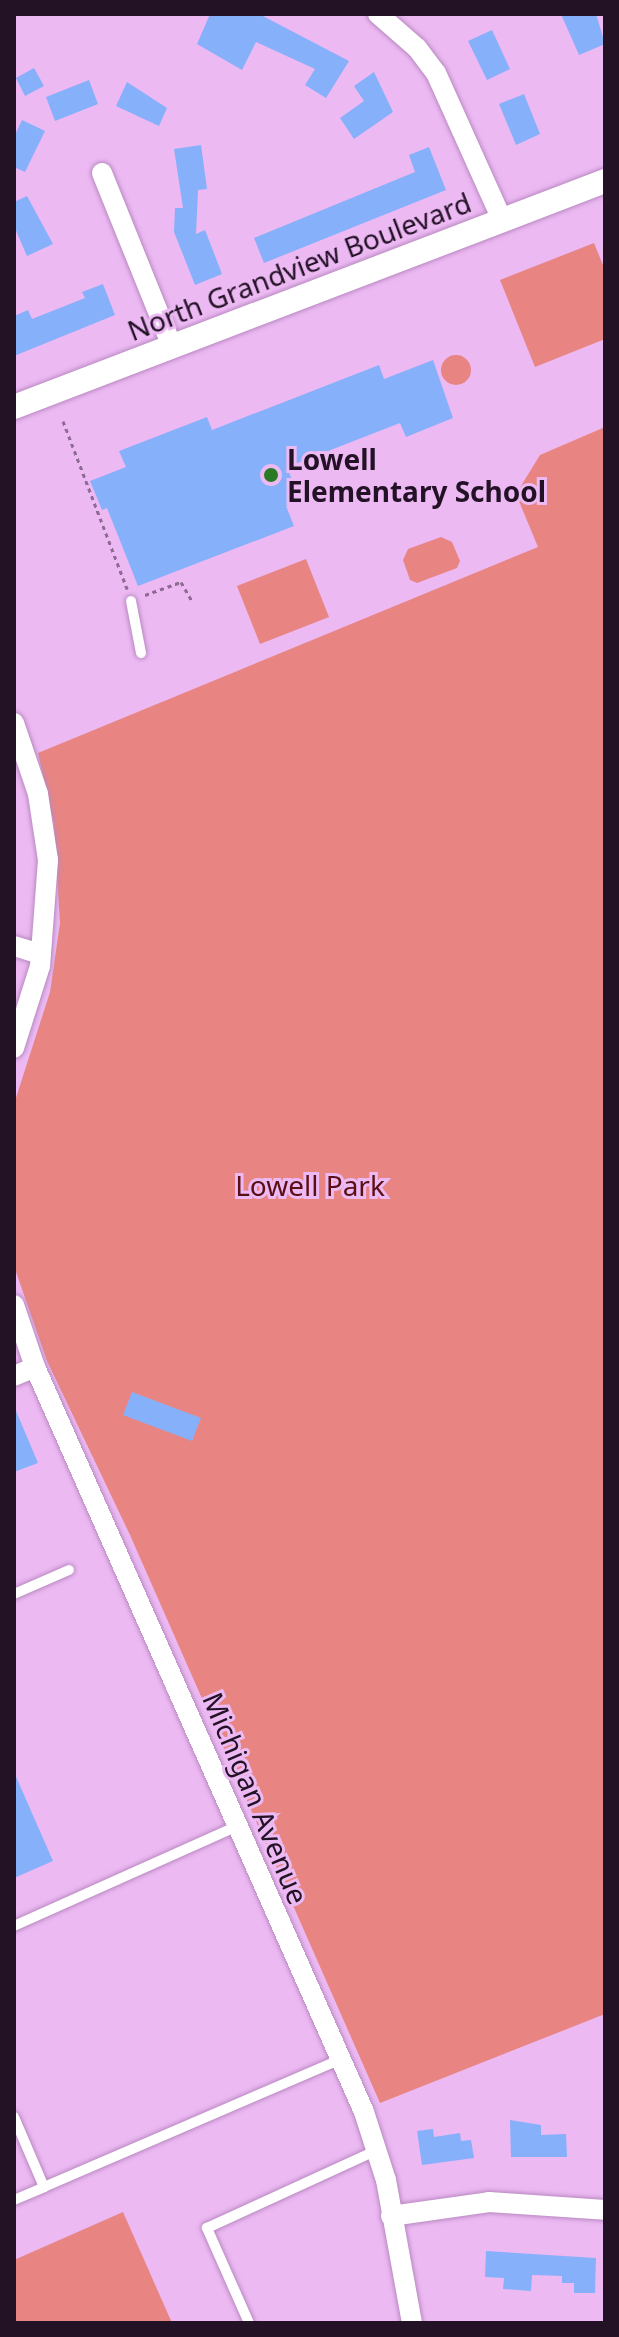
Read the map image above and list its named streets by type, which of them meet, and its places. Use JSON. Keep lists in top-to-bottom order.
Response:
{
  "streets": {
    "street": ["North Grandview Boulevard", "Michigan Avenue"]
  },
  "parks": ["Lowell Park"],
  "places": ["Lowell Elementary School"]
}
